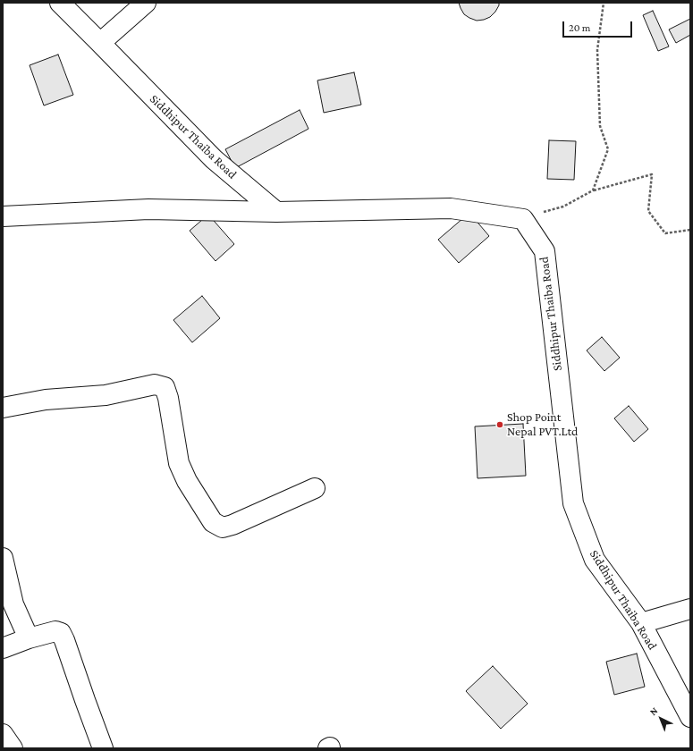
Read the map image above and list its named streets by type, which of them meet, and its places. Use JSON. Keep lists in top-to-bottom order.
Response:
{
  "streets": {
    "street": ["Siddhipur Thaiba Road"]
  },
  "places": ["Shop Point Nepal PVT.Ltd"],
  "scale_bar": "20 m",
  "north": "top left"
}
